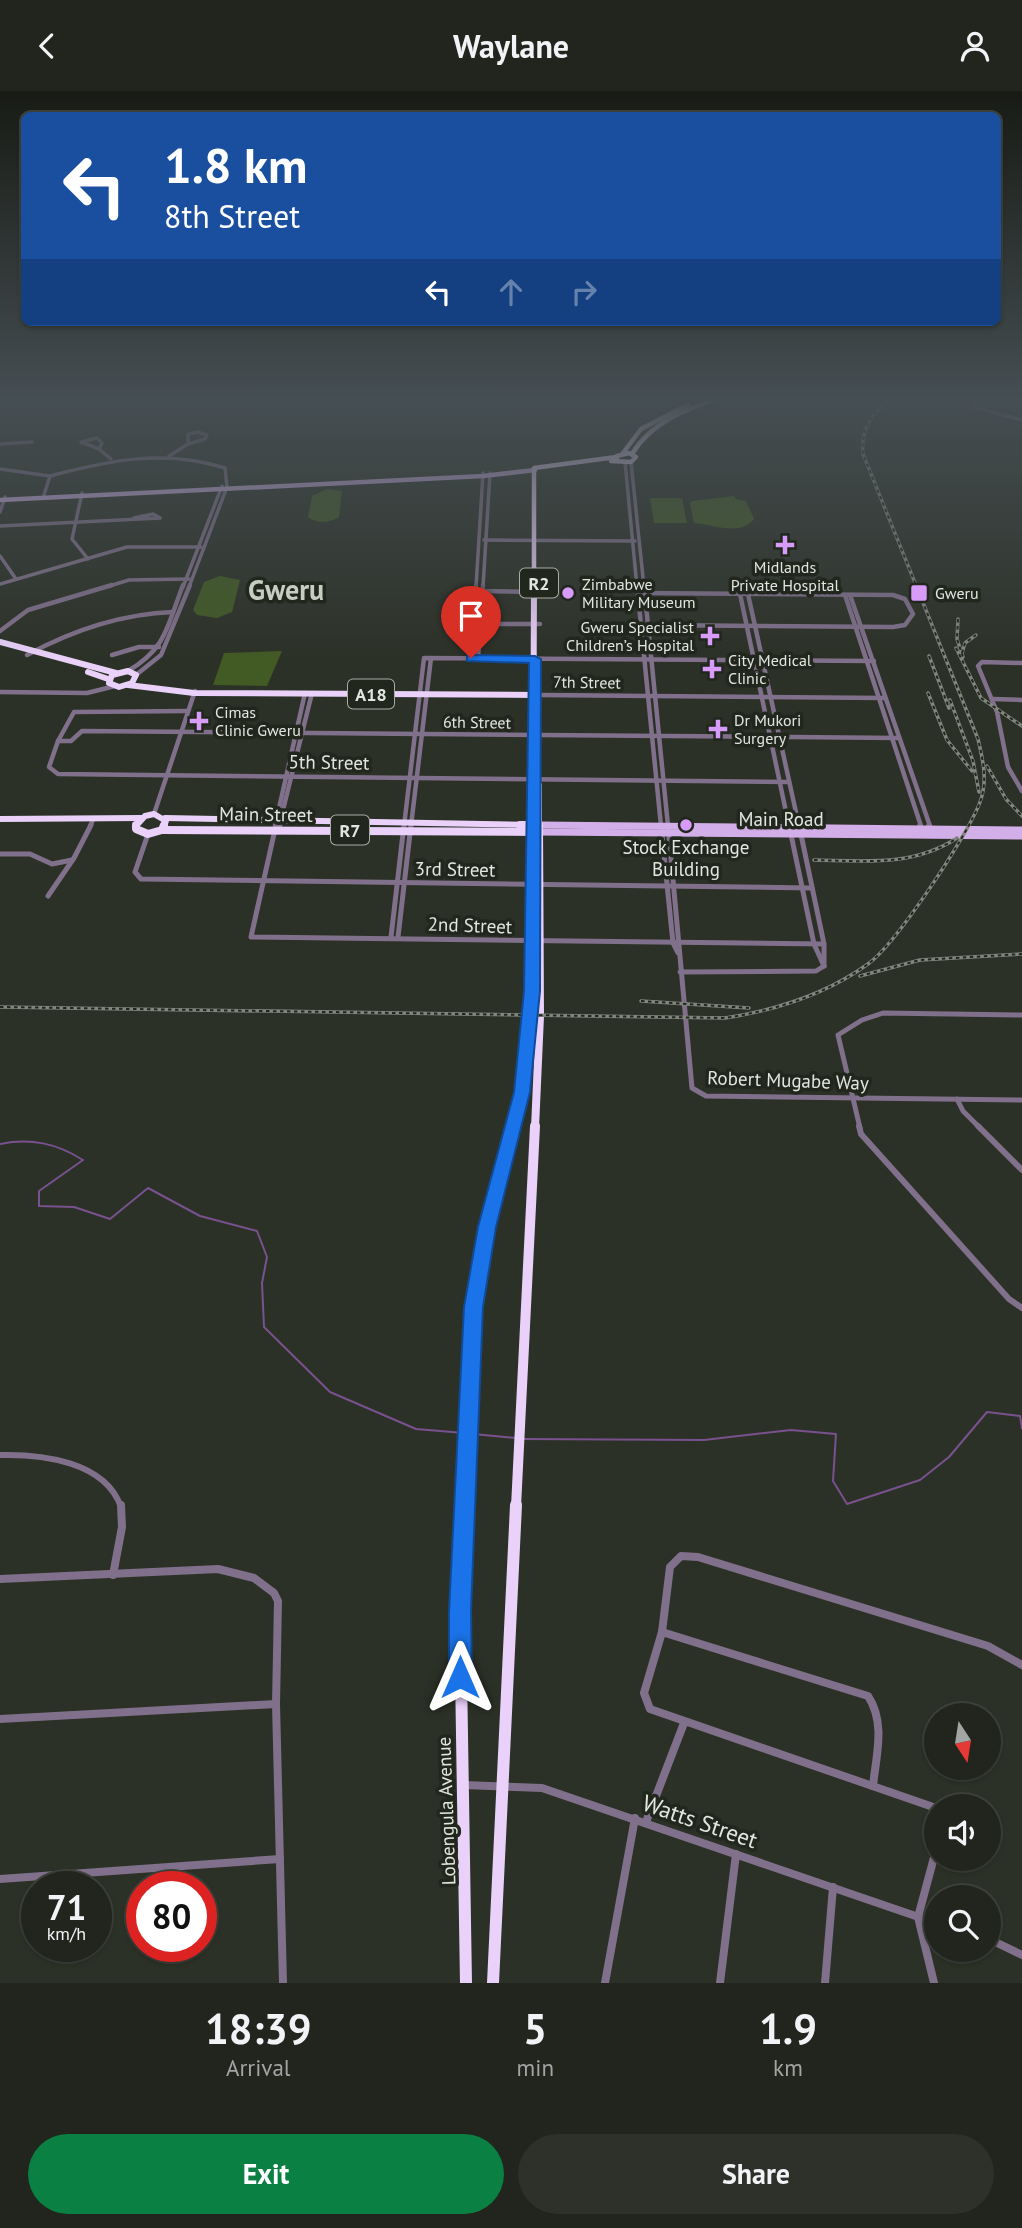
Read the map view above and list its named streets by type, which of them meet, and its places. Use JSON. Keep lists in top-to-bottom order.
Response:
{
  "streets": {
    "highway": [
      "R2",
      "7th Street",
      "A18",
      "Main Street",
      "R7",
      "Lobengula Avenue"
    ],
    "main road": ["Main Road"],
    "street": [
      "6th Street",
      "5th Street",
      "3rd Street",
      "2nd Street",
      "Robert Mugabe Way",
      "Watts Street"
    ]
  },
  "crossings": [
    ["7th Street", "A18"],
    ["7th Street", "Robert Mugabe Way"],
    ["7th Street", "Lobengula Avenue"],
    ["6th Street", "Robert Mugabe Way"],
    ["6th Street", "Lobengula Avenue"],
    ["5th Street", "Robert Mugabe Way"],
    ["5th Street", "Lobengula Avenue"],
    ["Main Street", "Main Road"],
    ["Main Street", "3rd Street"],
    ["Main Street", "Lobengula Avenue"],
    ["Main Road", "Robert Mugabe Way"],
    ["Main Road", "Lobengula Avenue"],
    ["3rd Street", "2nd Street"],
    ["3rd Street", "Robert Mugabe Way"],
    ["3rd Street", "Lobengula Avenue"],
    ["2nd Street", "Robert Mugabe Way"],
    ["2nd Street", "Lobengula Avenue"],
    ["Lobengula Avenue", "Watts Street"]
  ],
  "districts": ["Gweru"],
  "places": {
    "health": [
      "Midlands Private Hospital",
      "Gweru Specialist Children’s Hospital",
      "City Medical Clinic",
      "Cimas Clinic Gweru",
      "Dr Mukori Surgery"
    ],
    "other": ["Zimbabwe Military Museum", "Stock Exchange Building"],
    "transit": ["Gweru"]
  },
  "north": "bottom",
  "page": {
    "header": "Waylane",
    "turn": ["1.8 km", "8th Street"],
    "speed": "71 km/h",
    "limit": "80",
    "eta": [
      "18:39",
      "Arrival",
      "5",
      "min",
      "1.9",
      "km"
    ],
    "buttons": ["Exit", "Share"]
  }
}
